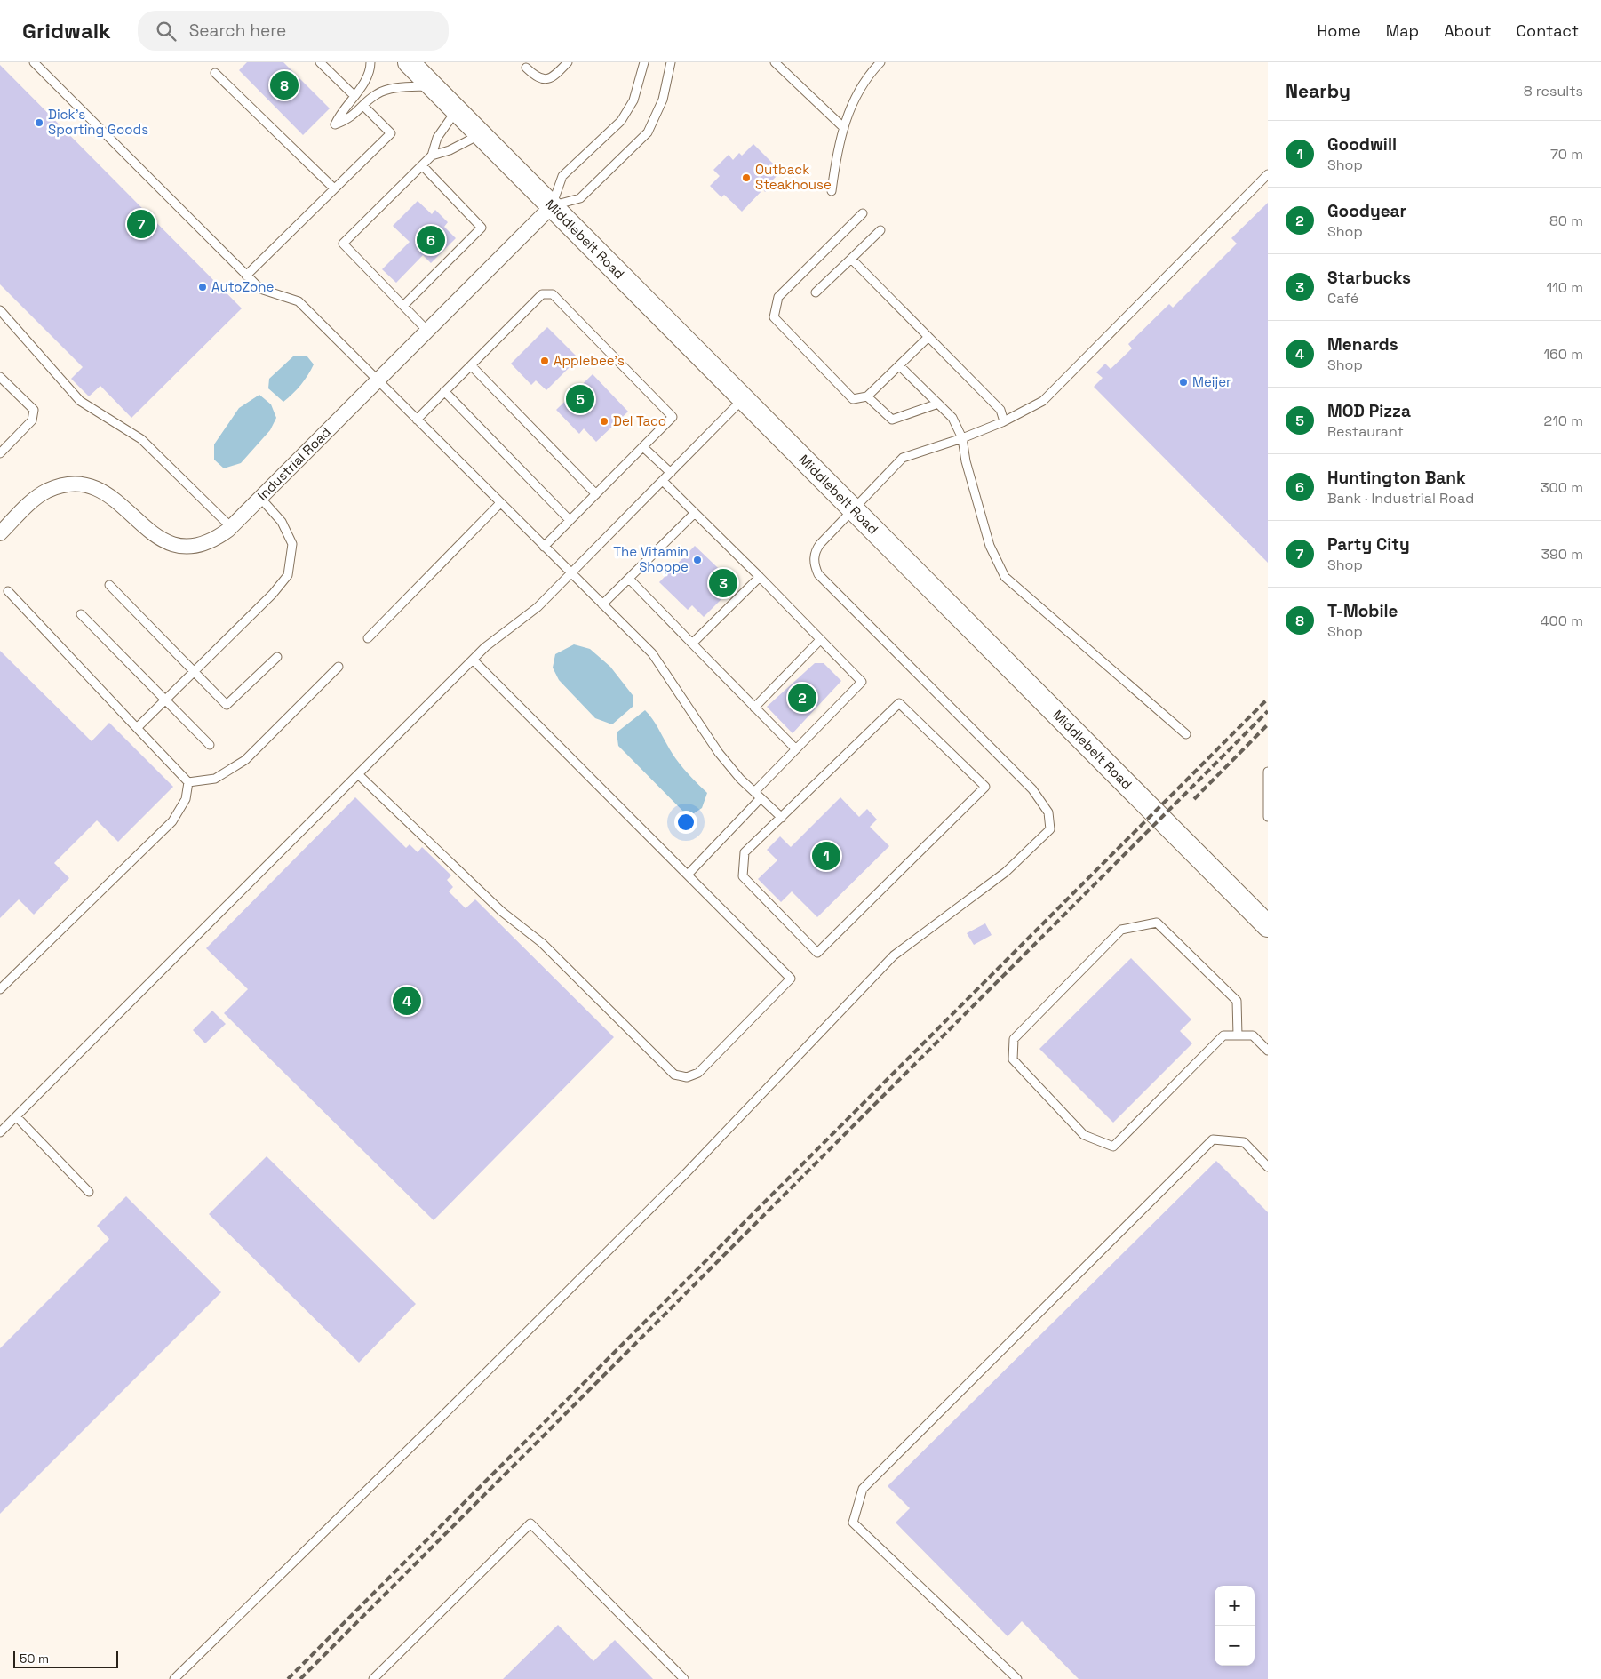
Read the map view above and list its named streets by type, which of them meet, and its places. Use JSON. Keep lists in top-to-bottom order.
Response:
{
  "streets": {
    "main road": ["Middlebelt Road"],
    "street": ["Industrial Road"]
  },
  "crossings": [
    ["Middlebelt Road", "Industrial Road"]
  ],
  "places": [
    "Dick's Sporting Goods",
    "Outback Steakhouse",
    "AutoZone",
    "Applebee's",
    "Meijer",
    "Del Taco",
    "The Vitamin Shoppe"
  ],
  "scale_bar": "50 m",
  "page": {
    "header": "Gridwalk",
    "search": "Search here",
    "nav": [
      "Home",
      "Map",
      "About",
      "Contact"
    ],
    "heading": ["Nearby", "8 results"],
    "pins": [
      "8",
      "7",
      "6",
      "5",
      "3",
      "2",
      "1",
      "4"
    ],
    "list": [
      {
        "mark": "1",
        "name": "Goodwill",
        "note": "Shop",
        "value": "70 m"
      },
      {
        "mark": "2",
        "name": "Goodyear",
        "note": "Shop",
        "value": "80 m"
      },
      {
        "mark": "3",
        "name": "Starbucks",
        "note": "Café",
        "value": "110 m"
      },
      {
        "mark": "4",
        "name": "Menards",
        "note": "Shop",
        "value": "160 m"
      },
      {
        "mark": "5",
        "name": "MOD Pizza",
        "note": "Restaurant",
        "value": "210 m"
      },
      {
        "mark": "6",
        "name": "Huntington Bank",
        "note": "Bank · Industrial Road",
        "value": "300 m"
      },
      {
        "mark": "7",
        "name": "Party City",
        "note": "Shop",
        "value": "390 m"
      },
      {
        "mark": "8",
        "name": "T-Mobile",
        "note": "Shop",
        "value": "400 m"
      }
    ],
    "map_buttons": ["+", "−"],
    "scale": "50 m"
  }
}
